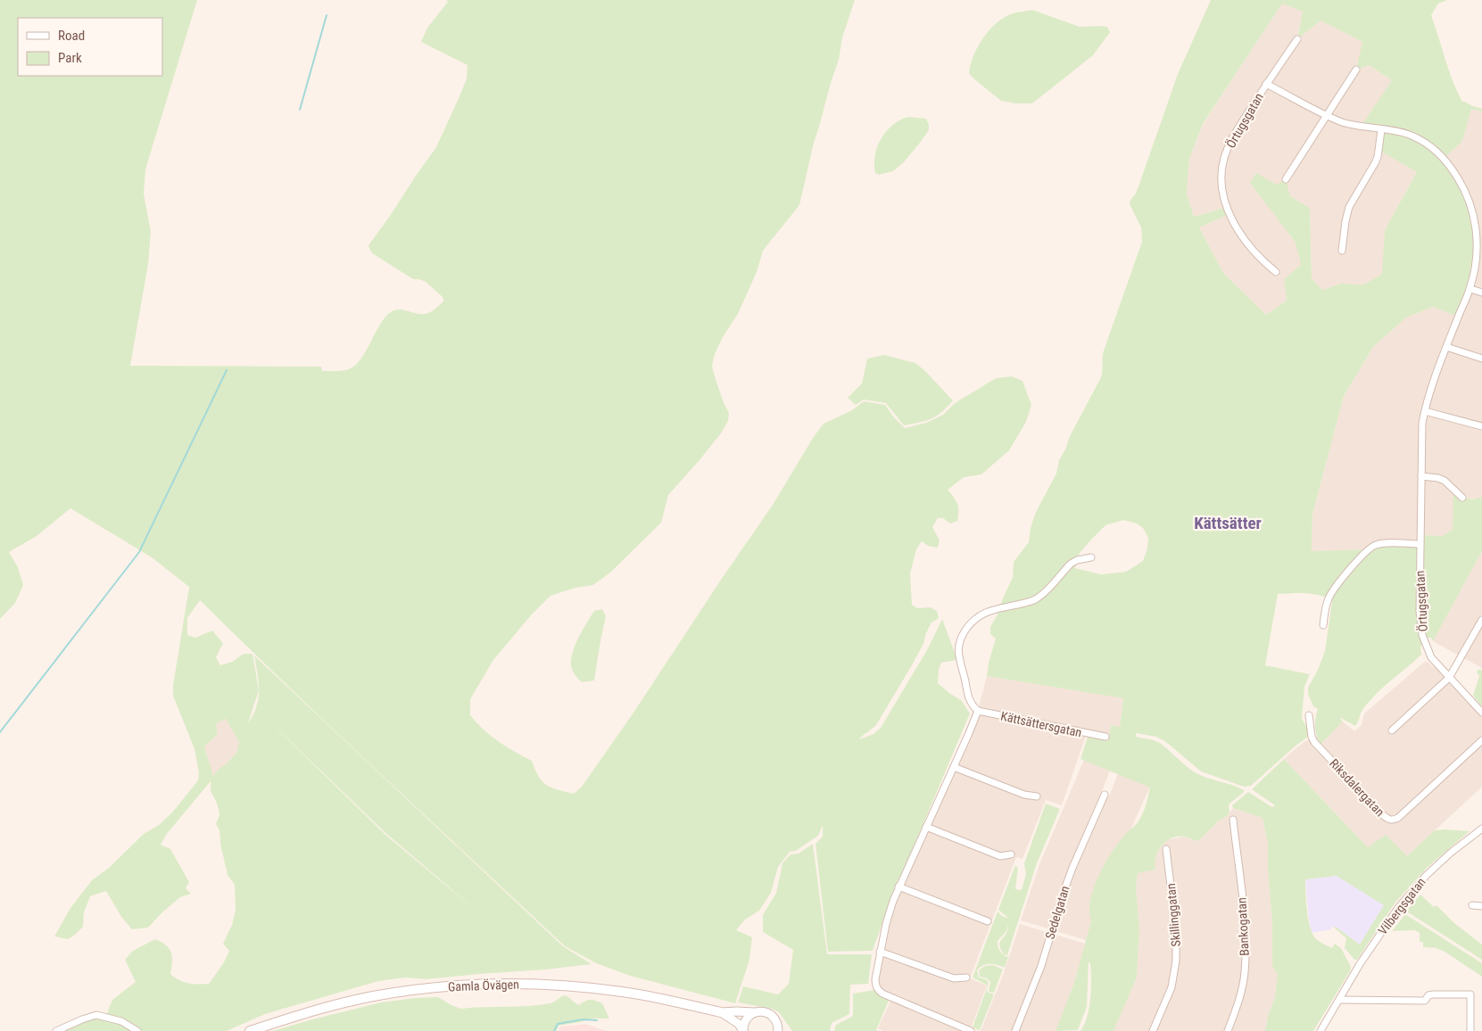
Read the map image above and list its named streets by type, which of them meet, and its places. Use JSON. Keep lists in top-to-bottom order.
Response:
{
  "streets": {
    "main road": ["Gamla Övägen"],
    "street": [
      "Örtugsgatan",
      "Kättsättersgatan",
      "Riksdalergatan",
      "Vilbergsgatan",
      "Sedelgatan",
      "Skillinggatan",
      "Bankogatan"
    ]
  },
  "districts": ["Kättsätter"],
  "legend": ["Road", "Park"]
}
